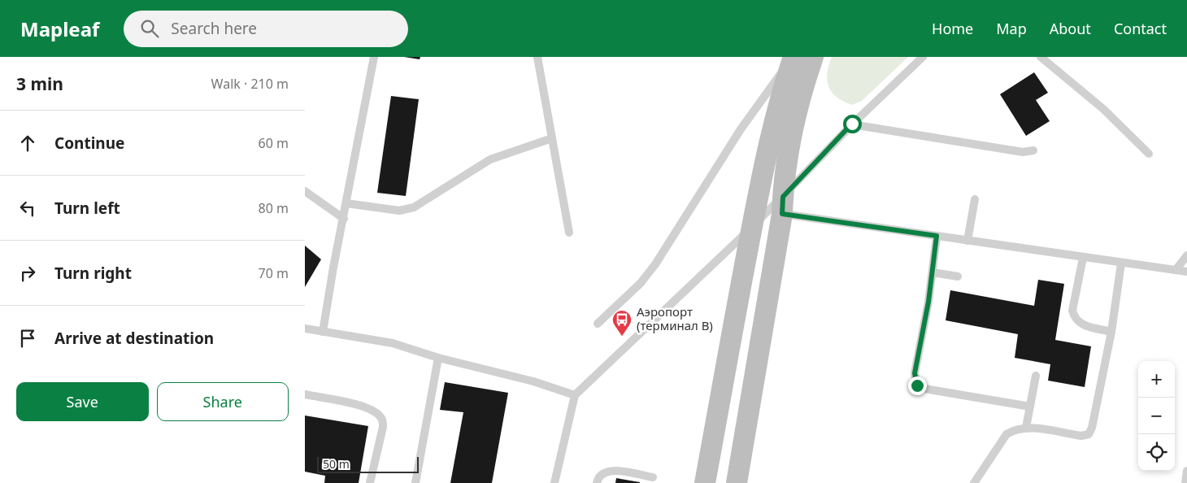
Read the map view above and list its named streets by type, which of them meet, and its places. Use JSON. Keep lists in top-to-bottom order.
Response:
{
  "places": {
    "bus stop": ["Аэропорт (терминал В)"]
  },
  "scale_bar": "50 m",
  "page": {
    "header": "Mapleaf",
    "search": "Search here",
    "nav": [
      "Home",
      "Map",
      "About",
      "Contact"
    ],
    "heading": ["3 min", "Walk · 210 m"],
    "list": [
      ["Continue", "60 m"],
      ["Turn left", "80 m"],
      ["Turn right", "70 m"],
      "Arrive at destination"
    ],
    "map_buttons": ["+", "−"],
    "buttons": ["Save", "Share"],
    "scale": "50 m"
  }
}
